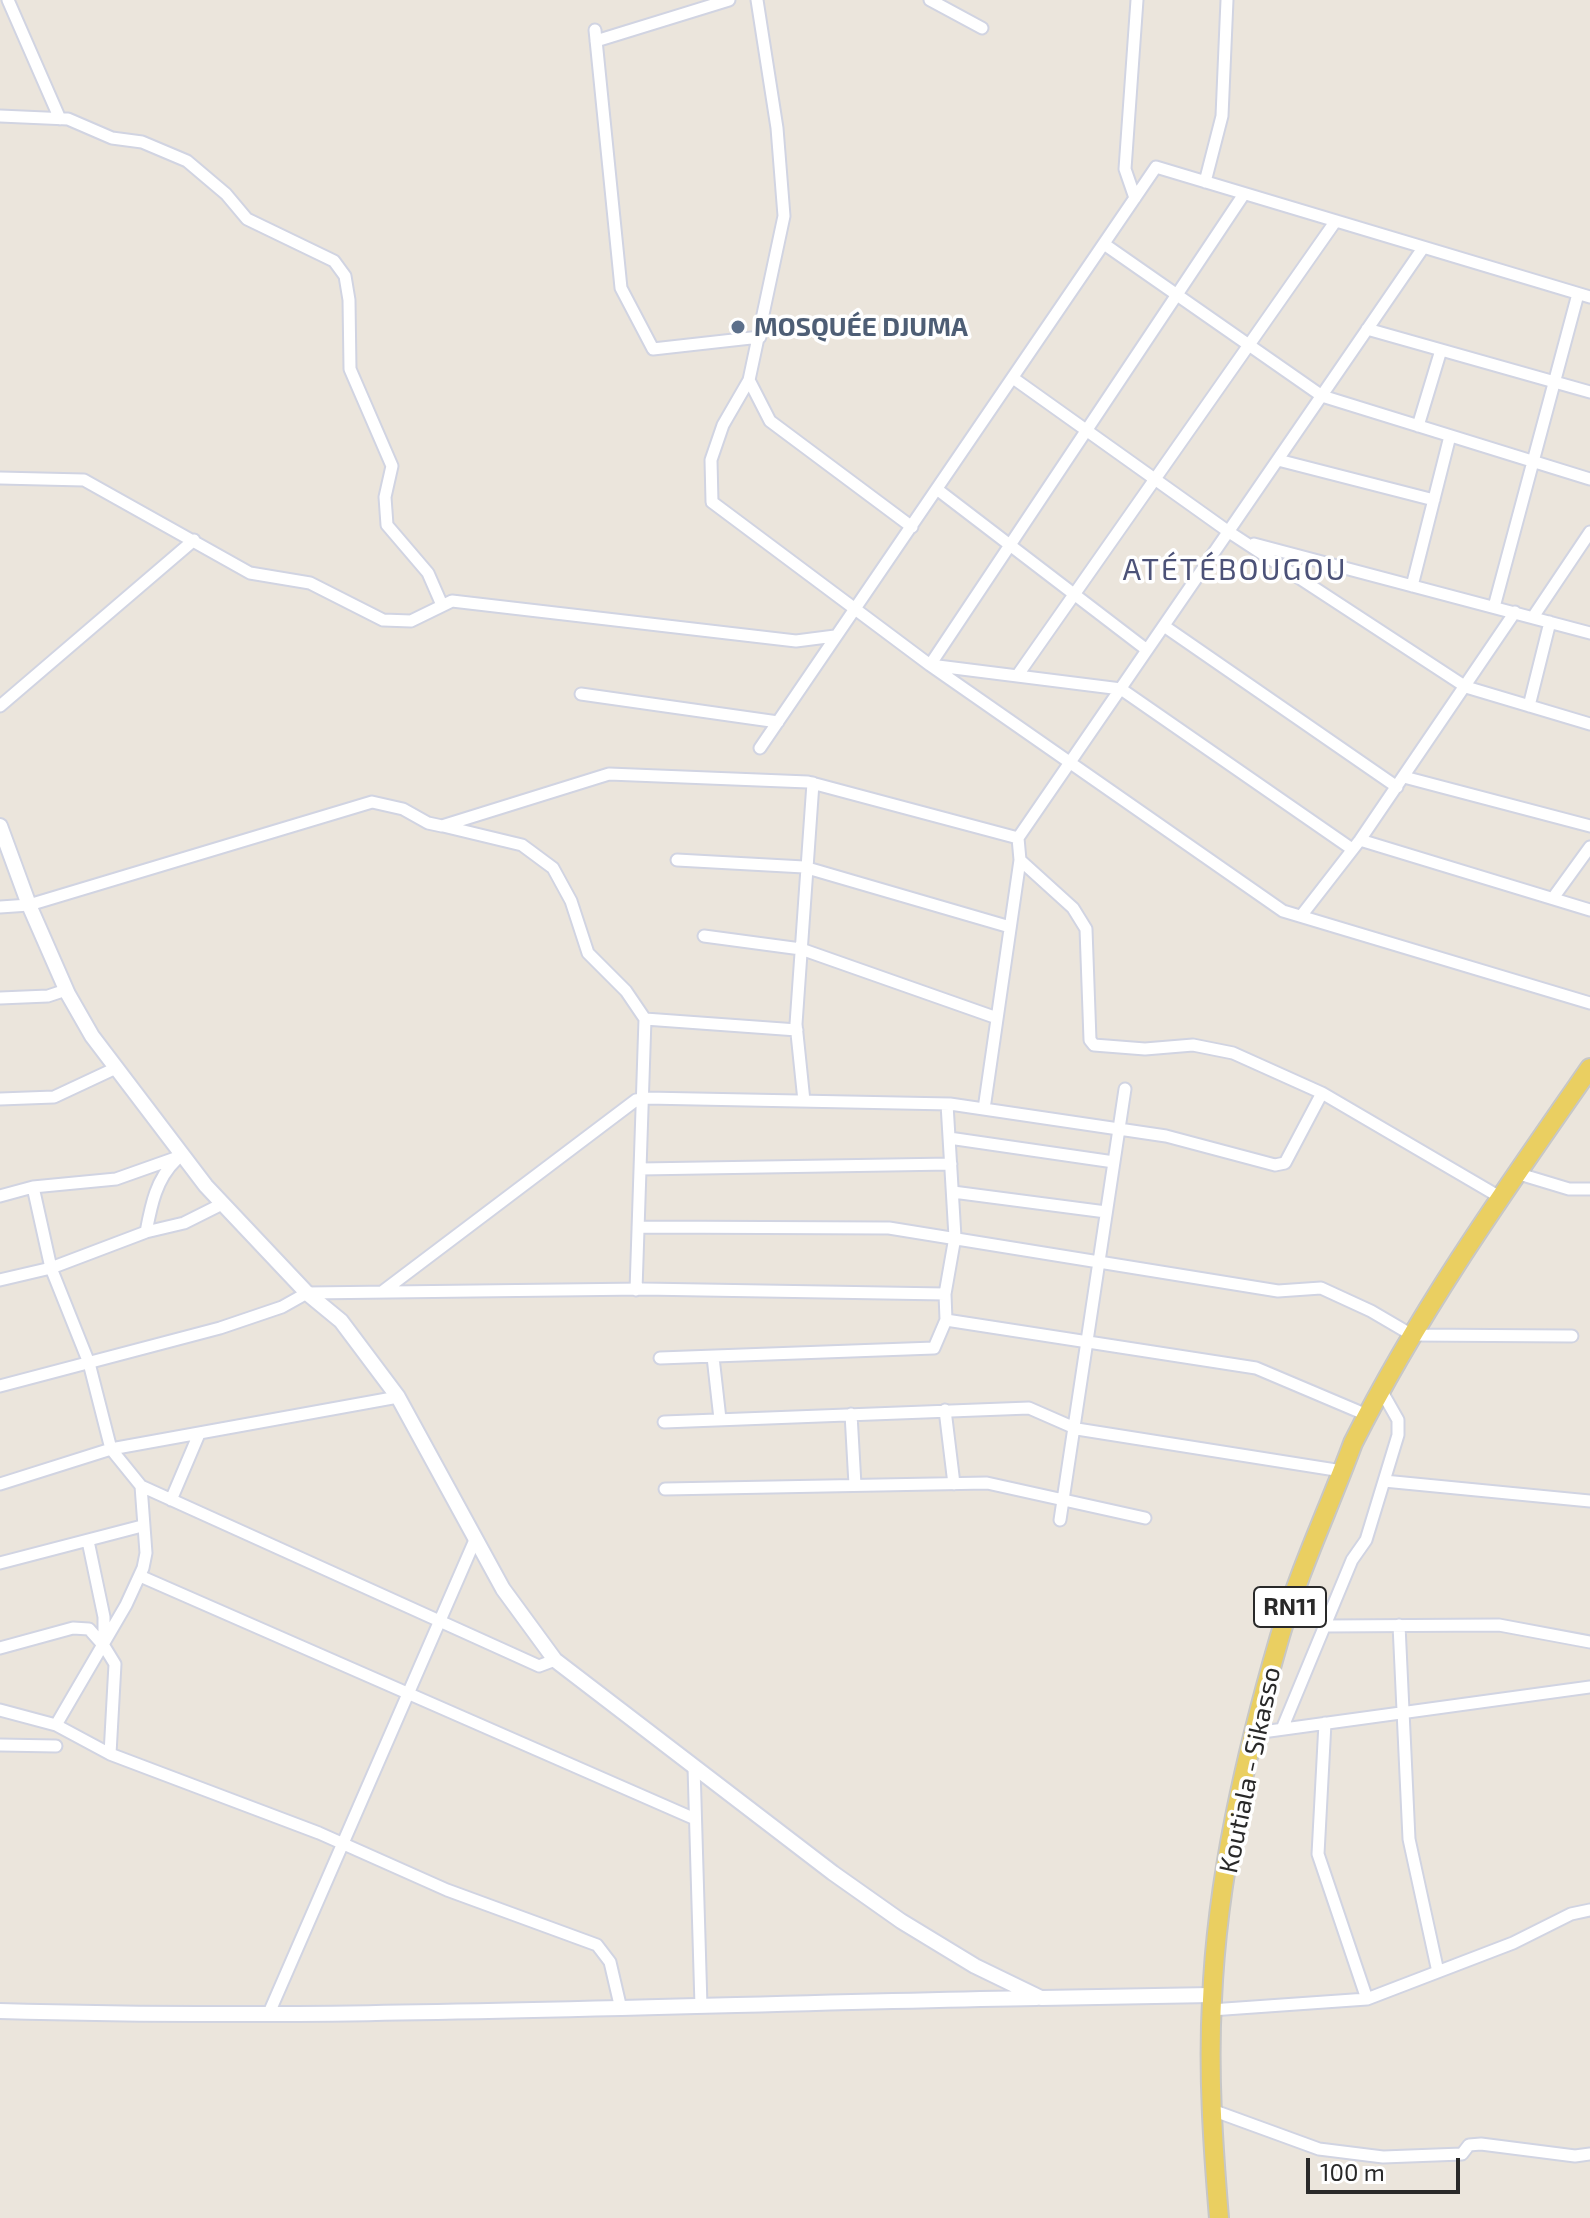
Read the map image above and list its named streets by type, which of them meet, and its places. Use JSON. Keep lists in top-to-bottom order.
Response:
{
  "streets": {
    "main road": ["RN11", "Koutiala - Sikasso"]
  },
  "districts": ["ATÉTÉBOUGOU"],
  "places": ["MOSQUÉE DJUMA"],
  "scale_bar": "100 m"
}
